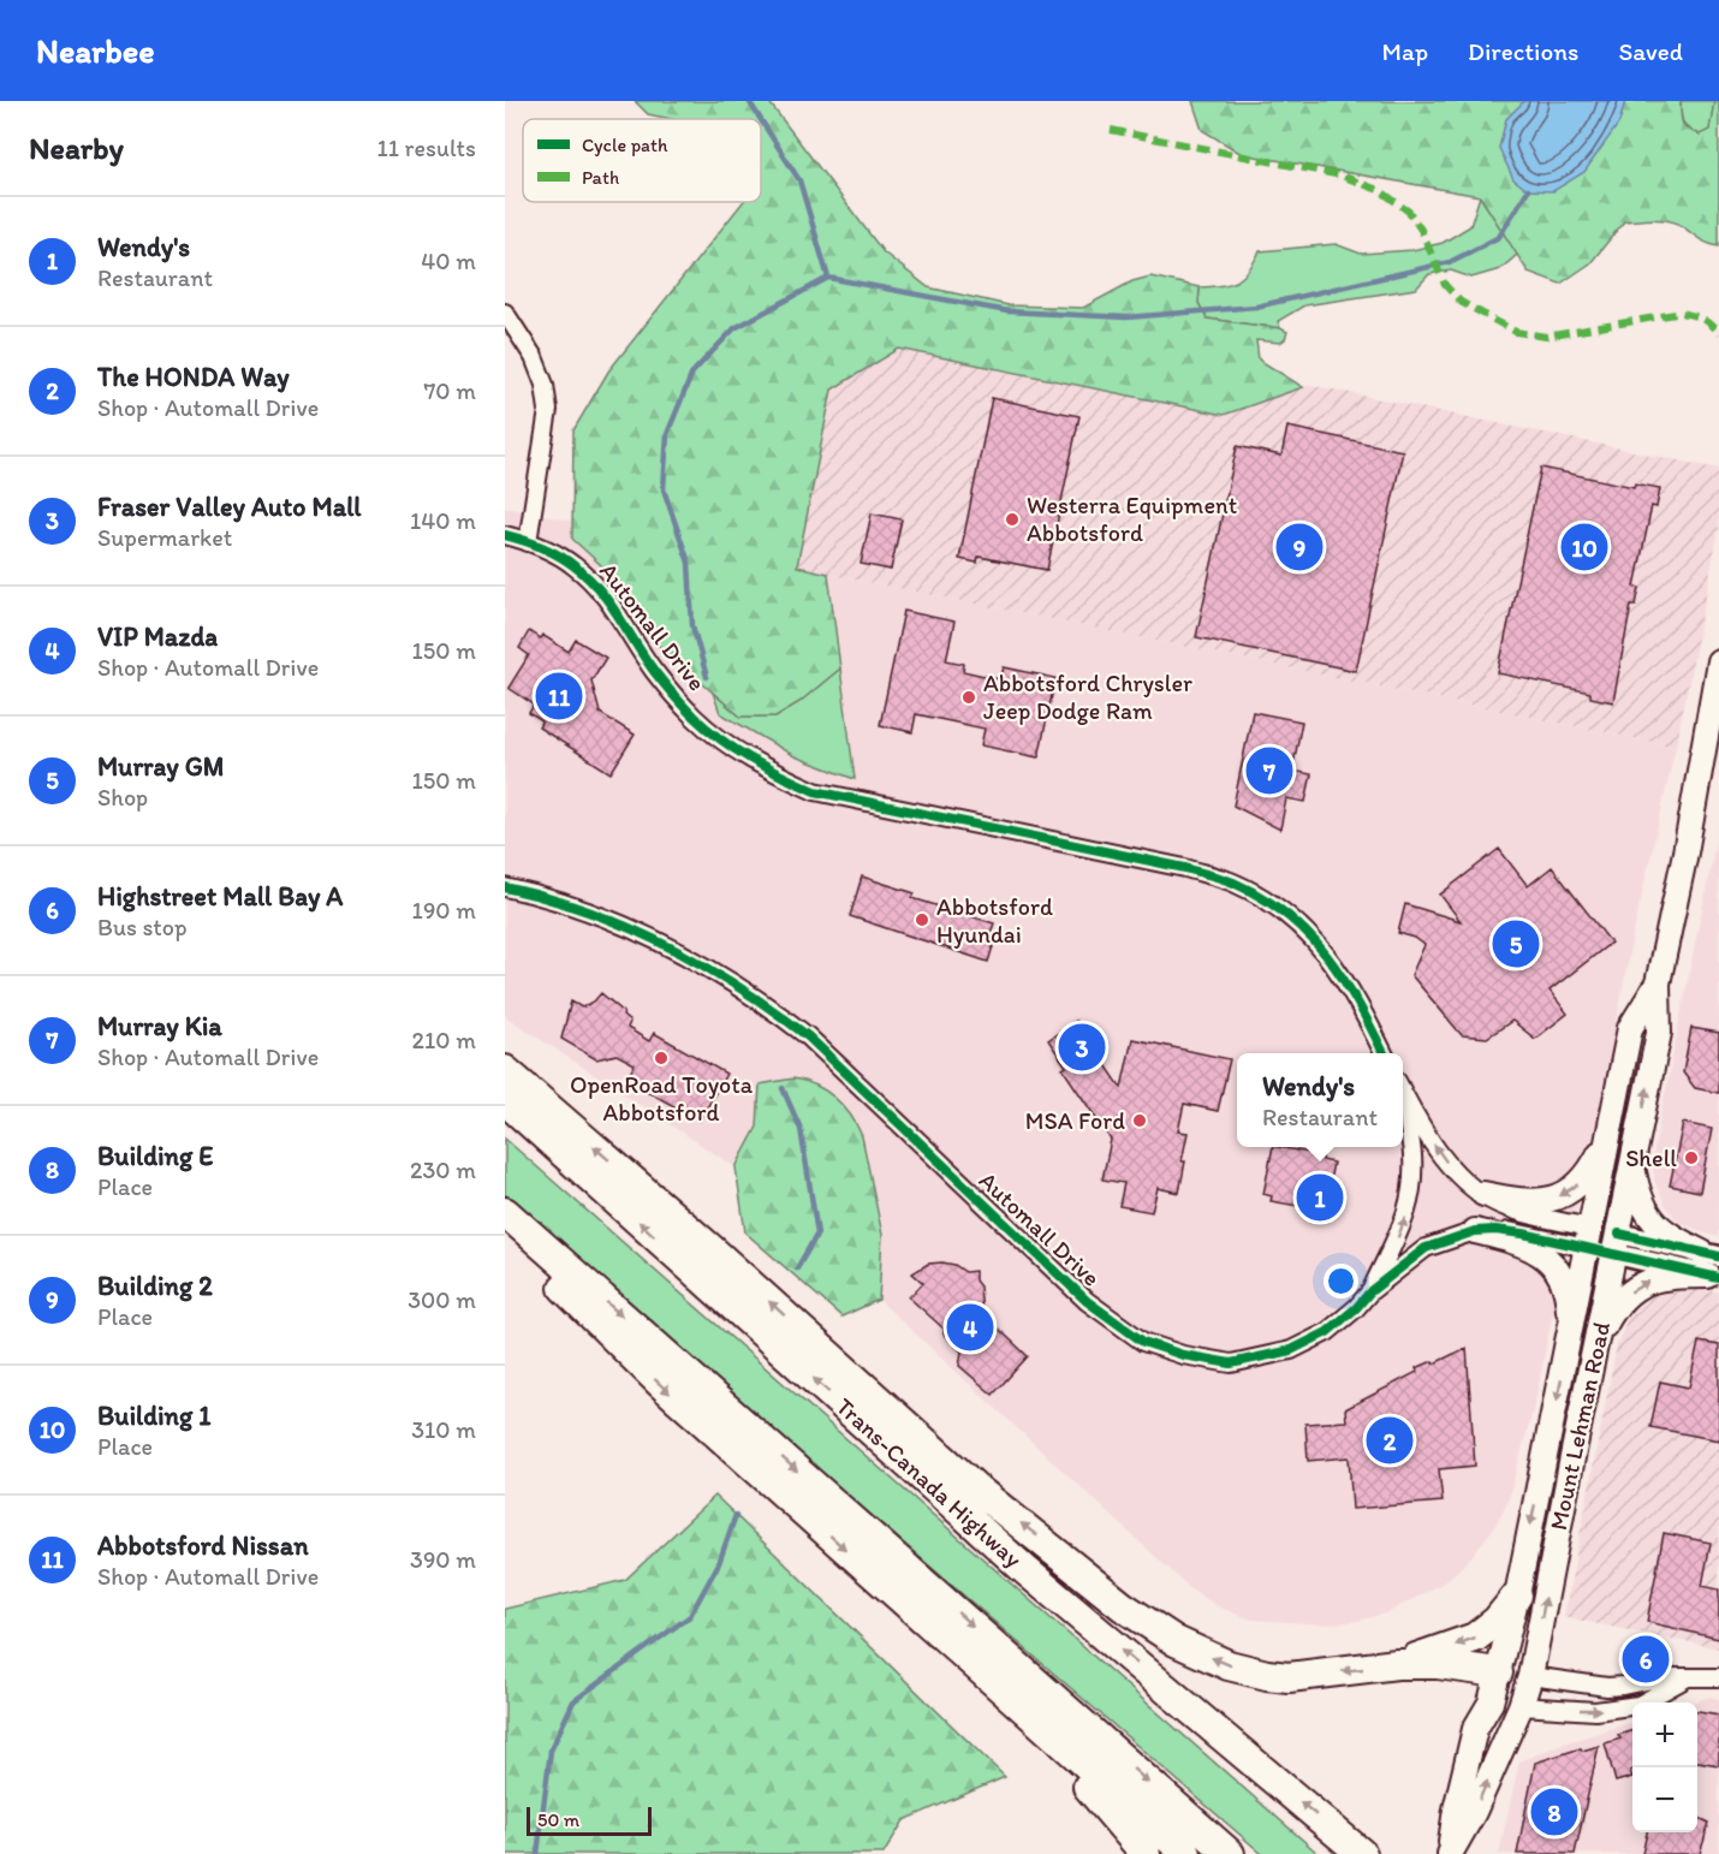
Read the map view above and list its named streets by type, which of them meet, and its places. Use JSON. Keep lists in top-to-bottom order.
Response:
{
  "streets": {
    "highway": ["Trans-Canada Highway"],
    "main road": ["Mount Lehman Road"],
    "street": ["Automall Drive"]
  },
  "crossings": [
    ["Automall Drive", "Mount Lehman Road"]
  ],
  "places": [
    "Westerra Equipment Abbotsford",
    "Abbotsford Chrysler Jeep Dodge Ram",
    "Abbotsford Hyundai",
    "OpenRoad Toyota Abbotsford",
    "MSA Ford",
    "Shell"
  ],
  "legend": ["Cycle path", "Path"],
  "scale_bar": "50 m",
  "page": {
    "header": "Nearbee",
    "nav": ["Map", "Directions", "Saved"],
    "heading": ["Nearby", "11 results"],
    "list": [
      {
        "mark": "1",
        "name": "Wendy's",
        "note": "Restaurant",
        "value": "40 m"
      },
      {
        "mark": "2",
        "name": "The HONDA Way",
        "note": "Shop · Automall Drive",
        "value": "70 m"
      },
      {
        "mark": "3",
        "name": "Fraser Valley Auto Mall",
        "note": "Supermarket",
        "value": "140 m"
      },
      {
        "mark": "4",
        "name": "VIP Mazda",
        "note": "Shop · Automall Drive",
        "value": "150 m"
      },
      {
        "mark": "5",
        "name": "Murray GM",
        "note": "Shop",
        "value": "150 m"
      },
      {
        "mark": "6",
        "name": "Highstreet Mall Bay A",
        "note": "Bus stop",
        "value": "190 m"
      },
      {
        "mark": "7",
        "name": "Murray Kia",
        "note": "Shop · Automall Drive",
        "value": "210 m"
      },
      {
        "mark": "8",
        "name": "Building E",
        "note": "Place",
        "value": "230 m"
      },
      {
        "mark": "9",
        "name": "Building 2",
        "note": "Place",
        "value": "300 m"
      },
      {
        "mark": "10",
        "name": "Building 1",
        "note": "Place",
        "value": "310 m"
      },
      {
        "mark": "11",
        "name": "Abbotsford Nissan",
        "note": "Shop · Automall Drive",
        "value": "390 m"
      }
    ],
    "pins": [
      "9",
      "10",
      "11",
      "7",
      "5",
      "3",
      "1",
      "4",
      "2",
      "6",
      "8"
    ],
    "popup": ["Wendy's", "Restaurant"],
    "map_buttons": ["+", "−"],
    "scale": "50 m"
  }
}
